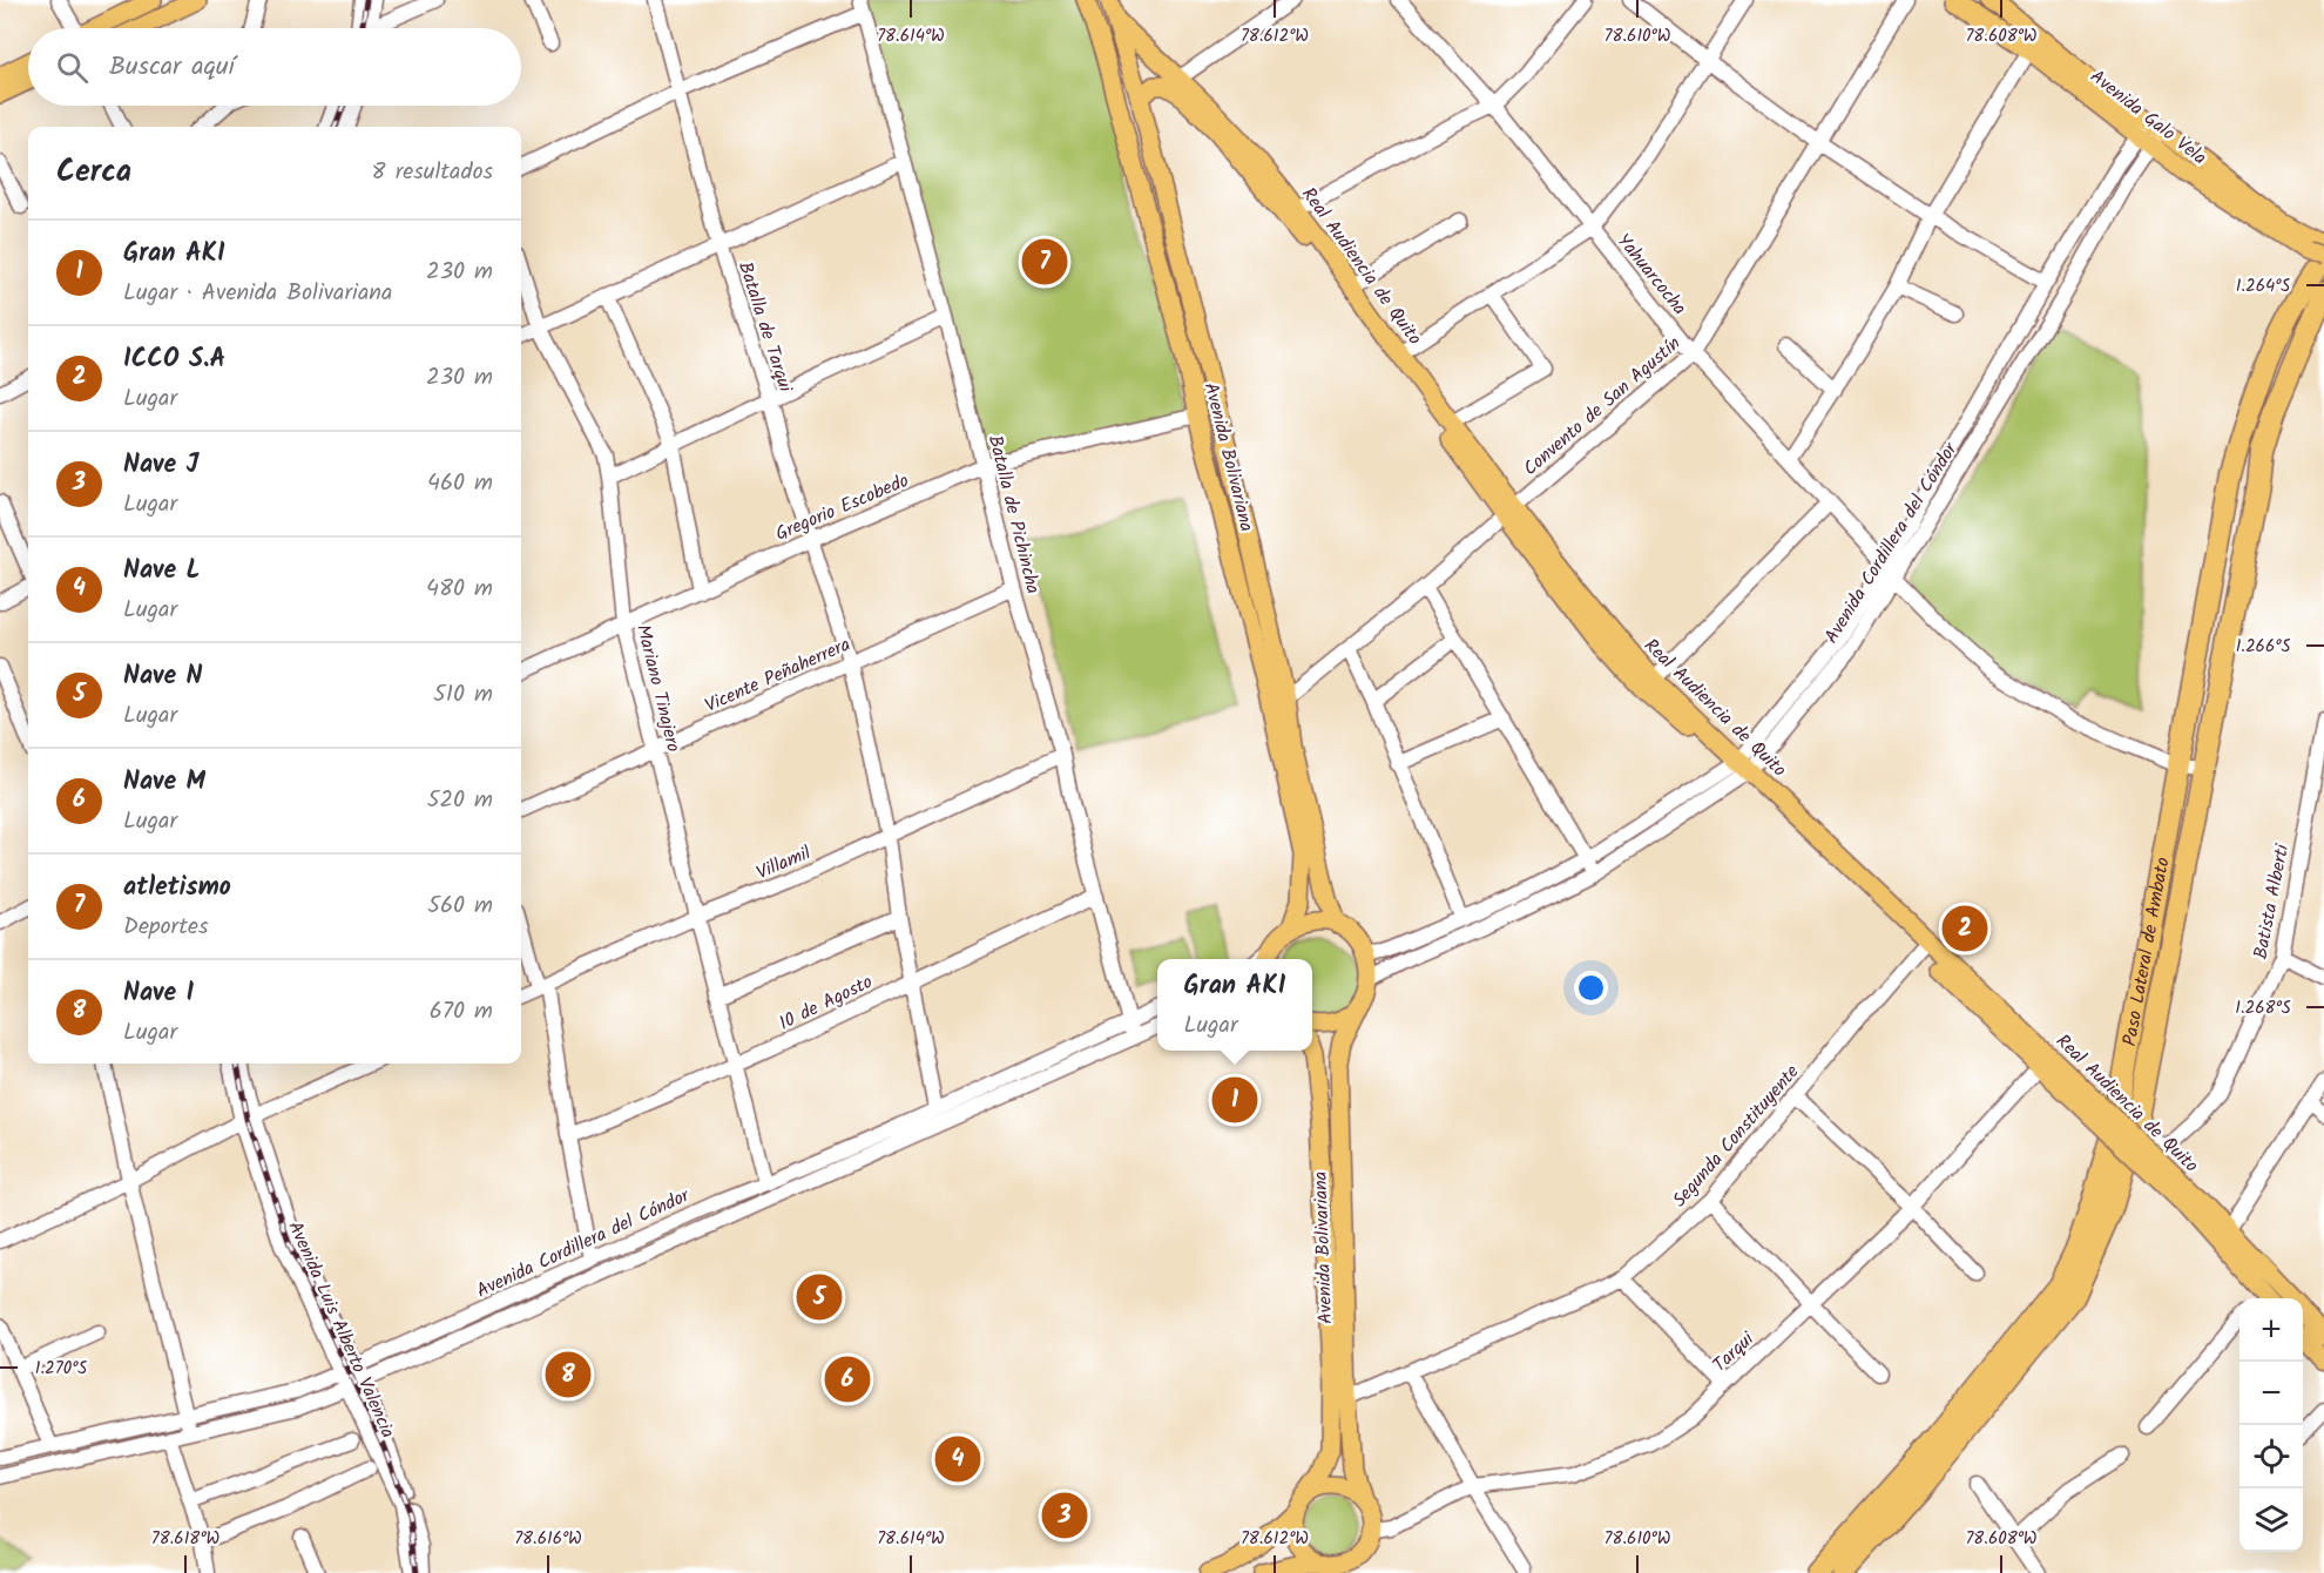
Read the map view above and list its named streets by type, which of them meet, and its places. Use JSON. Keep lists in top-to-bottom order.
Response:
{
  "streets": {
    "highway": ["Paso Lateral de Ambato"],
    "main road": ["Avenida Galo Vela", "Real Audiencia de Quito", "Avenida Bolivariana"],
    "street": [
      "Yahuarcocha",
      "Batalla de Tarqui",
      "Convento de San Agustín",
      "Gregorio Escobedo",
      "Batalla de Pichincha",
      "Avenida Cordillera del Cóndor",
      "Vicente Peñaherrera",
      "Mariano Tinajero",
      "Villamil",
      "Batista Alberti",
      "10 de Agosto",
      "Segunda Constituyente",
      "Avenida Luis Alberto Valencia",
      "Tarqui"
    ]
  },
  "crossings": [
    ["Avenida Galo Vela", "Avenida Cordillera del Cóndor"],
    ["Avenida Galo Vela", "Paso Lateral de Ambato"],
    ["Real Audiencia de Quito", "Convento de San Agustín"],
    ["Real Audiencia de Quito", "Avenida Bolivariana"],
    ["Real Audiencia de Quito", "Avenida Cordillera del Cóndor"],
    ["Real Audiencia de Quito", "Segunda Constituyente"],
    ["Real Audiencia de Quito", "Tarqui"],
    ["Yahuarcocha", "Convento de San Agustín"],
    ["Yahuarcocha", "Avenida Cordillera del Cóndor"],
    ["Yahuarcocha", "Paso Lateral de Ambato"],
    ["Batalla de Tarqui", "Gregorio Escobedo"],
    ["Batalla de Tarqui", "Vicente Peñaherrera"],
    ["Batalla de Tarqui", "Villamil"],
    ["Convento de San Agustín", "Avenida Bolivariana"],
    ["Avenida Bolivariana", "Gregorio Escobedo"],
    ["Avenida Bolivariana", "Avenida Cordillera del Cóndor"],
    ["Avenida Bolivariana", "Segunda Constituyente"],
    ["Avenida Bolivariana", "Tarqui"],
    ["Gregorio Escobedo", "Batalla de Pichincha"],
    ["Gregorio Escobedo", "Mariano Tinajero"],
    ["Batalla de Pichincha", "Avenida Cordillera del Cóndor"],
    ["Batalla de Pichincha", "Vicente Peñaherrera"],
    ["Batalla de Pichincha", "Villamil"],
    ["Batalla de Pichincha", "10 de Agosto"],
    ["Avenida Cordillera del Cóndor", "Mariano Tinajero"],
    ["Avenida Cordillera del Cóndor", "Avenida Luis Alberto Valencia"],
    ["Vicente Peñaherrera", "Mariano Tinajero"],
    ["Mariano Tinajero", "Villamil"],
    ["Mariano Tinajero", "10 de Agosto"],
    ["Batista Alberti", "Paso Lateral de Ambato"]
  ],
  "page": {
    "search": "Buscar aquí",
    "heading": ["Cerca", "8 resultados"],
    "list": [
      {
        "mark": "1",
        "name": "Gran AKI",
        "note": "Lugar · Avenida Bolivariana",
        "value": "230 m"
      },
      {
        "mark": "2",
        "name": "ICCO S.A",
        "note": "Lugar",
        "value": "230 m"
      },
      {
        "mark": "3",
        "name": "Nave J",
        "note": "Lugar",
        "value": "460 m"
      },
      {
        "mark": "4",
        "name": "Nave L",
        "note": "Lugar",
        "value": "480 m"
      },
      {
        "mark": "5",
        "name": "Nave N",
        "note": "Lugar",
        "value": "510 m"
      },
      {
        "mark": "6",
        "name": "Nave M",
        "note": "Lugar",
        "value": "520 m"
      },
      {
        "mark": "7",
        "name": "atletismo",
        "note": "Deportes",
        "value": "560 m"
      },
      {
        "mark": "8",
        "name": "Nave I",
        "note": "Lugar",
        "value": "670 m"
      }
    ],
    "pins": [
      "7",
      "2",
      "1",
      "5",
      "8",
      "6",
      "4",
      "3"
    ],
    "popup": ["Gran AKI", "Lugar"],
    "map_buttons": ["+", "−"]
  },
  "coordinates": [
    "78.614°W",
    "78.612°W",
    "78.610°W",
    "78.608°W",
    "1.264°S",
    "1.266°S",
    "1.268°S",
    "1.270°S",
    "78.618°W",
    "78.616°W"
  ]
}
